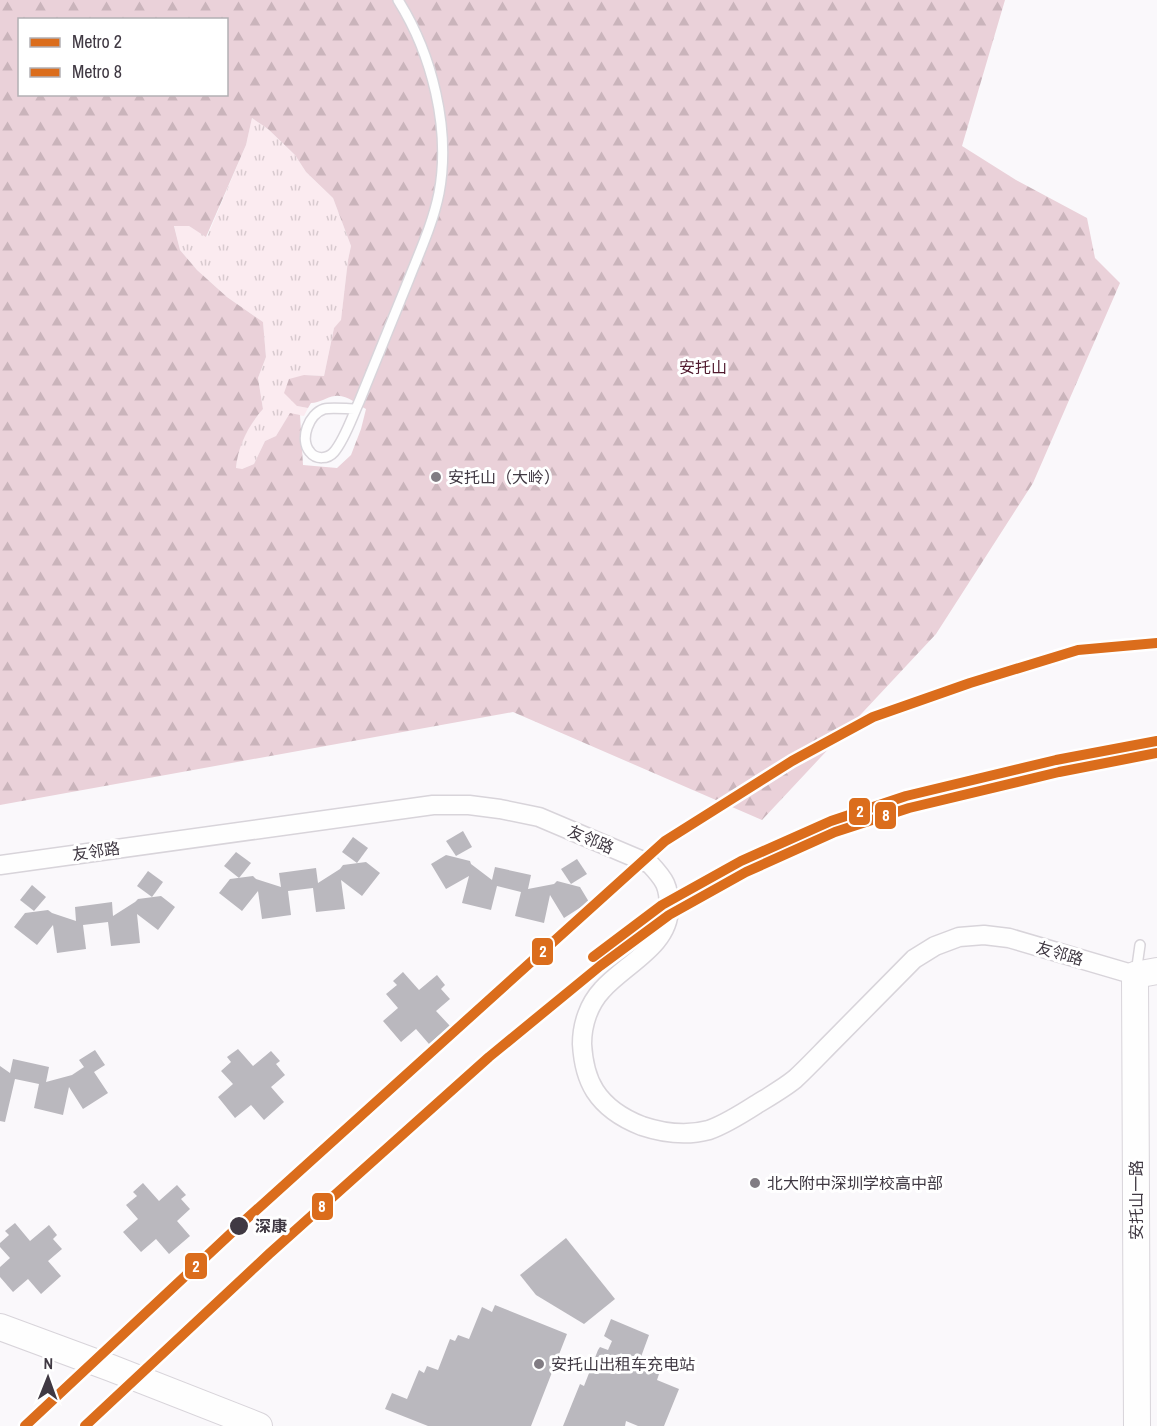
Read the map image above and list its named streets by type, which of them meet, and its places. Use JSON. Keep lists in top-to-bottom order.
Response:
{
  "streets": {
    "street": ["友邻路", "安托山一路"]
  },
  "crossings": [
    ["友邻路", "安托山一路"]
  ],
  "parks": ["安托山"],
  "places": [
    "安托山（大岭）",
    "北大附中深圳学校高中部",
    "深康",
    "安托山出租车充电站"
  ],
  "lines": ["metro line 2", "metro line 8"],
  "legend": ["Metro 2", "Metro 8"],
  "north": "top"
}
